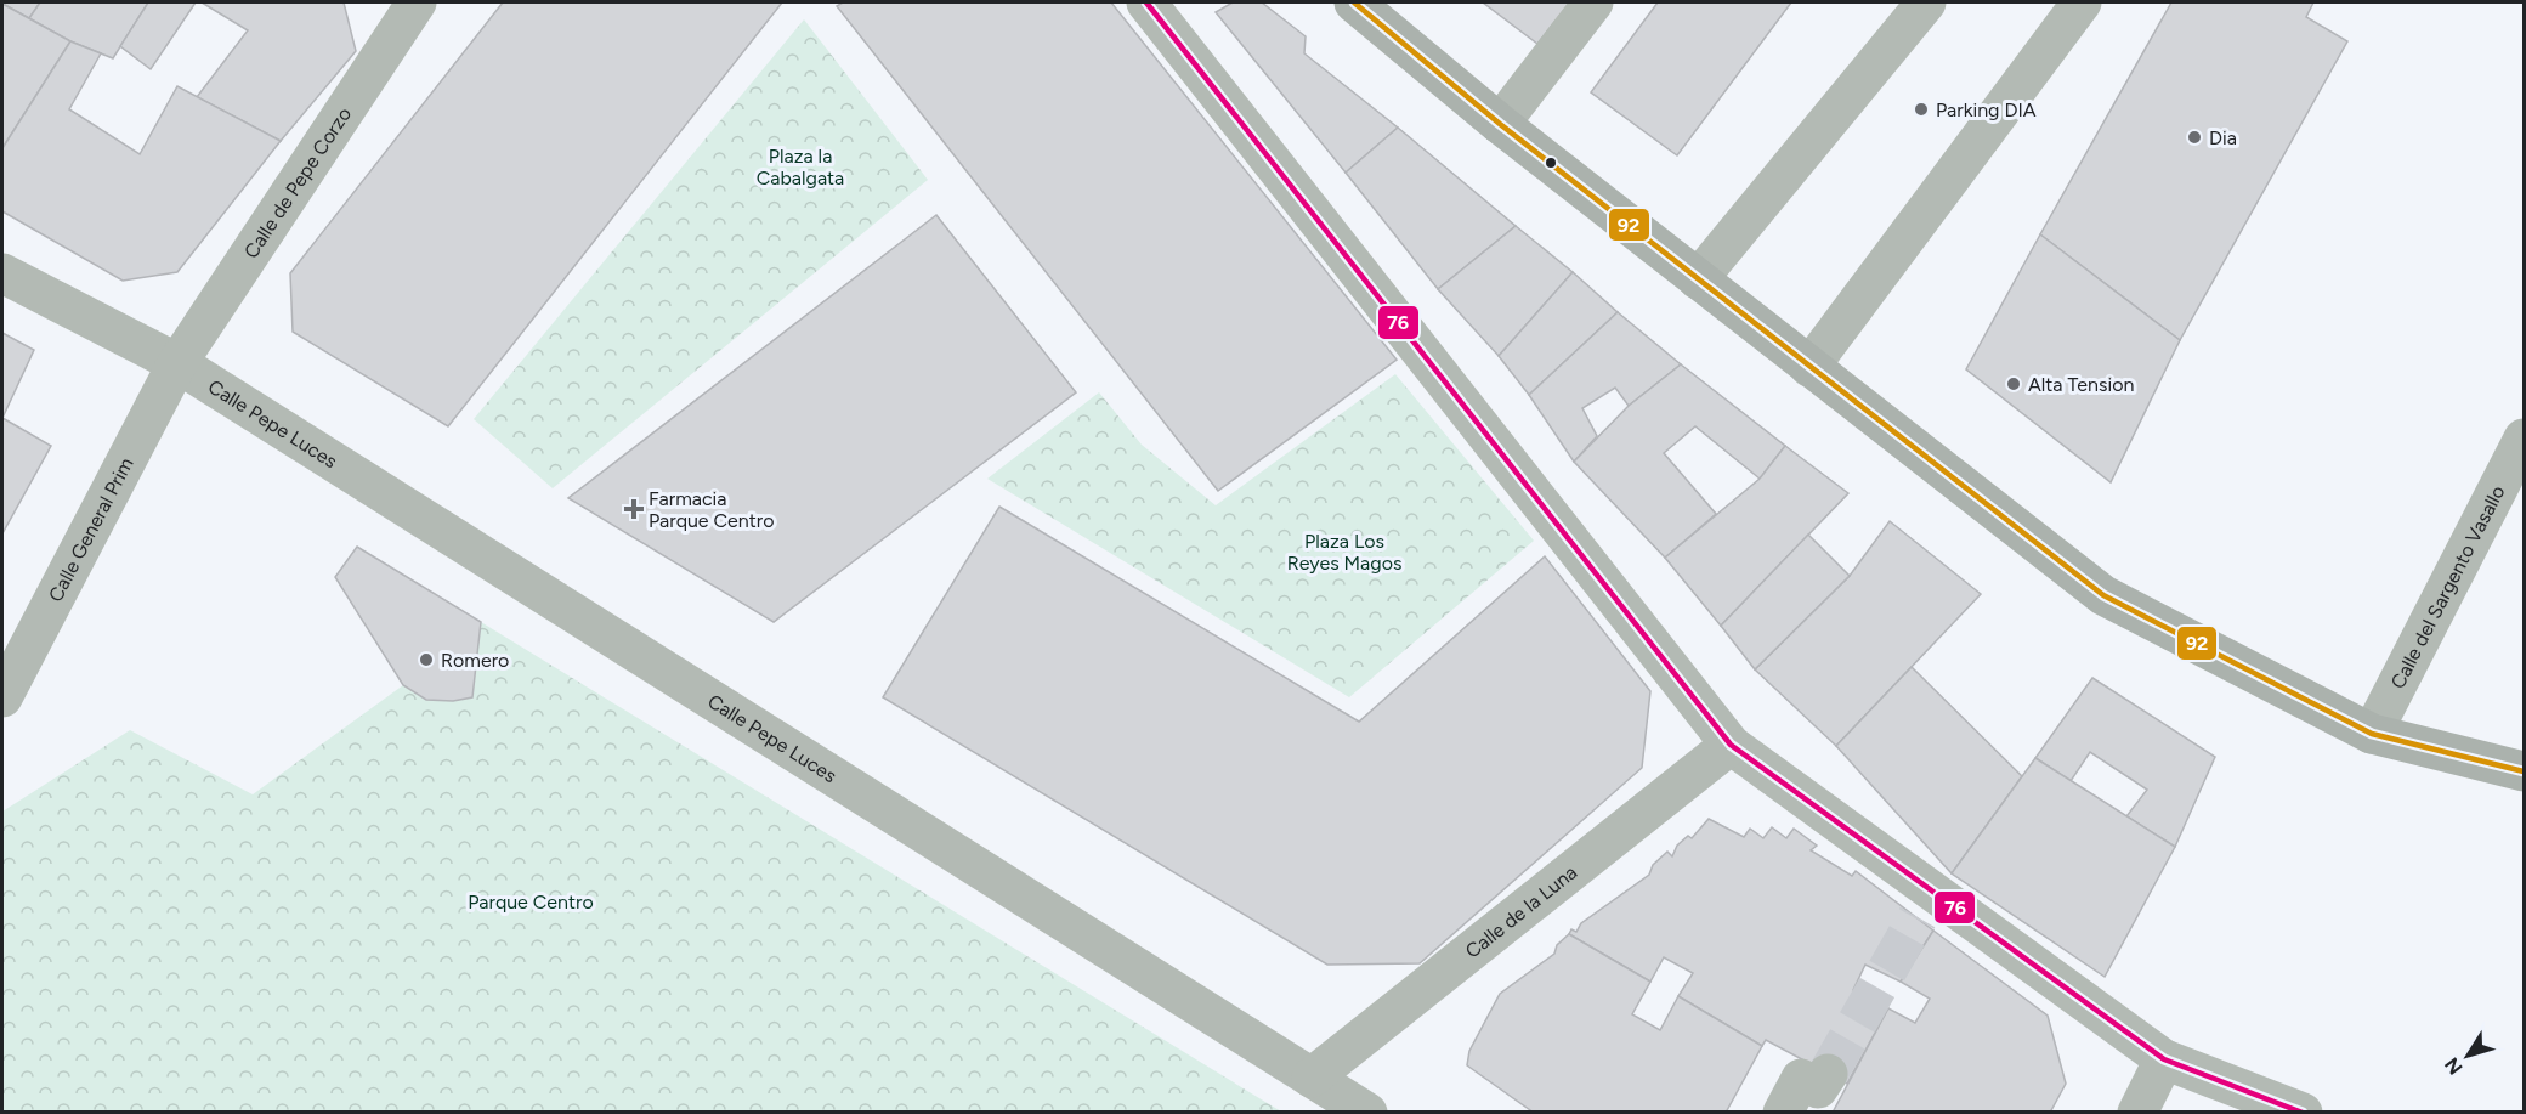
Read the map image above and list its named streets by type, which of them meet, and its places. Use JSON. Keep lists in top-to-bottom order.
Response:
{
  "streets": {
    "street": [
      "Calle de Pepe Corzo",
      "Calle Pepe Luces",
      "Calle General Prim",
      "Calle del Sargento Vasallo",
      "Calle de la Luna"
    ]
  },
  "crossings": [
    ["Calle de Pepe Corzo", "Calle Pepe Luces"],
    ["Calle de Pepe Corzo", "Calle General Prim"],
    ["Calle Pepe Luces", "Calle General Prim"],
    ["Calle Pepe Luces", "Calle de la Luna"]
  ],
  "parks": ["Plaza la Cabalgata", "Plaza Los Reyes Magos", "Parque Centro"],
  "places": {
    "other": [
      "Parking DIA",
      "Dia",
      "Alta Tension",
      "Romero"
    ],
    "health": ["Farmacia Parque Centro"]
  },
  "lines": ["transit line 76", "transit line 92"],
  "north": "bottom left"
}
